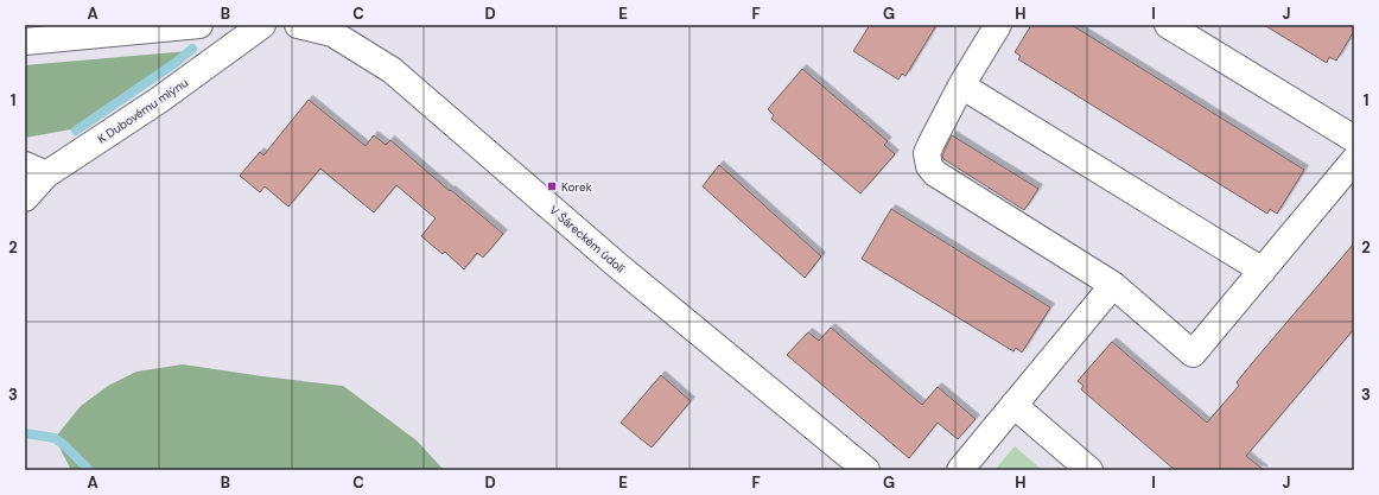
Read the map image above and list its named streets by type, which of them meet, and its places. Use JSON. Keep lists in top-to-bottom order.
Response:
{
  "streets": {
    "street": ["K Dubovému mlýnu", "V Šáreckém údolí"]
  },
  "places": {
    "transit": ["Korek"]
  },
  "grid": {
    "columns": [
      "A",
      "B",
      "C",
      "D",
      "E",
      "F",
      "G",
      "H",
      "I",
      "J"
    ],
    "rows": ["1", "2", "3"]
  }
}
